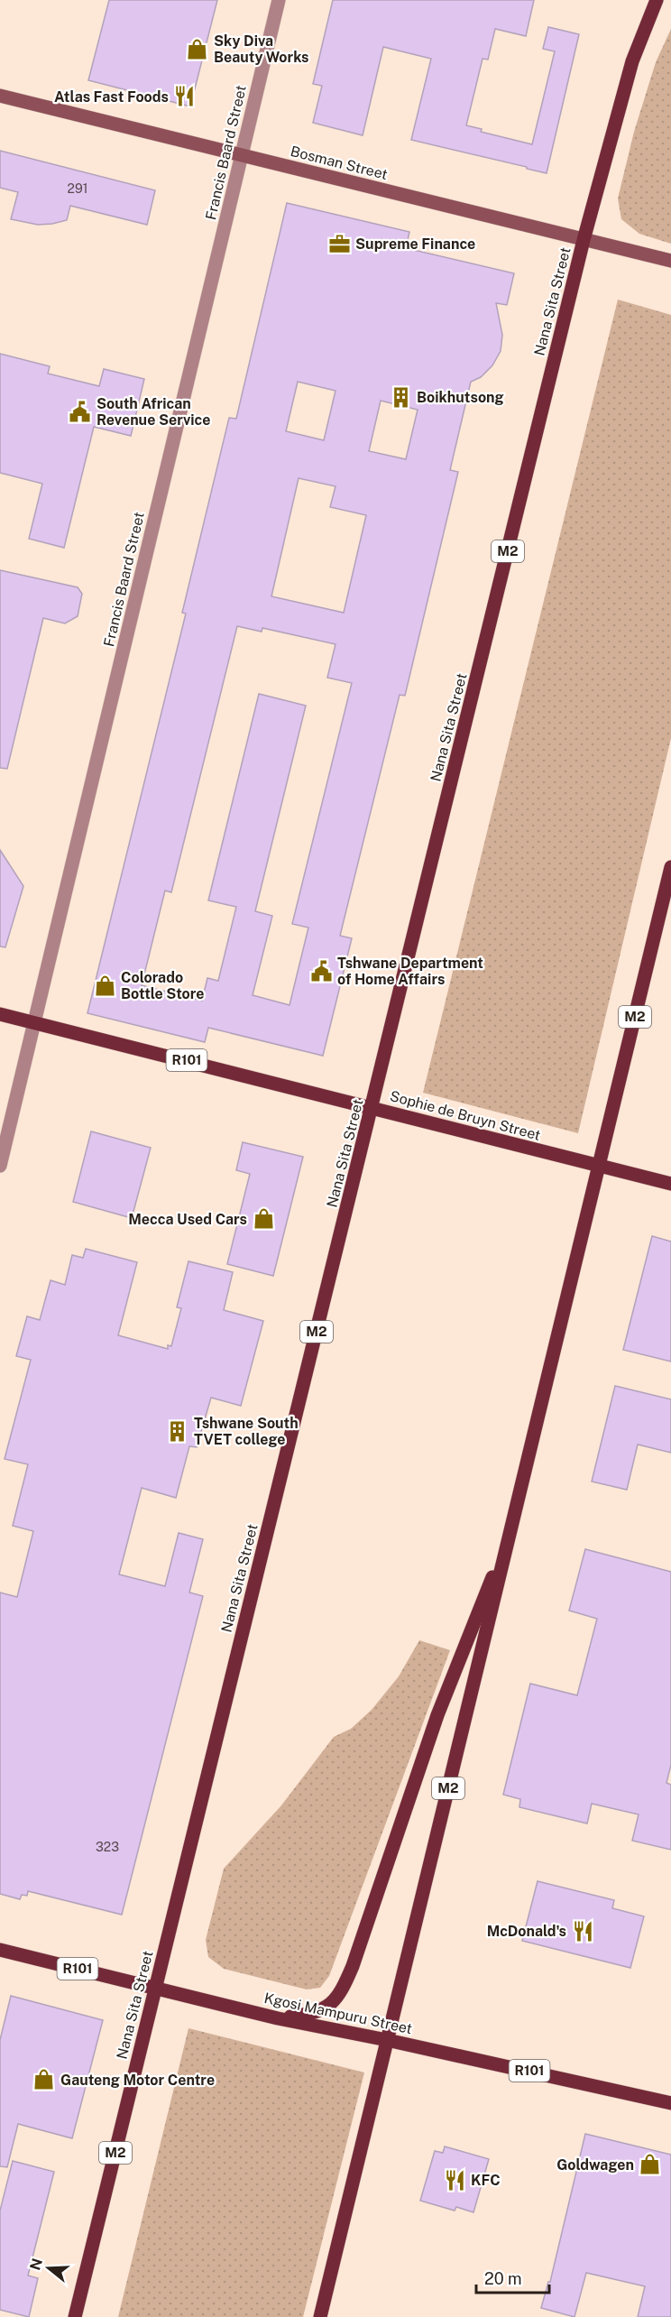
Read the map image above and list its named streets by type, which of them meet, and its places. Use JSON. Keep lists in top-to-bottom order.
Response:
{
  "streets": {
    "main road": [
      "Bosman Street",
      "Nana Sita Street",
      "M2",
      "R101",
      "Sophie de Bruyn Street",
      "Kgosi Mampuru Street"
    ],
    "street": ["Francis Baard Street"]
  },
  "crossings": [
    ["Francis Baard Street", "Bosman Street"],
    ["Francis Baard Street", "Sophie de Bruyn Street"],
    ["Bosman Street", "Nana Sita Street"],
    ["Nana Sita Street", "Sophie de Bruyn Street"],
    ["Nana Sita Street", "Kgosi Mampuru Street"],
    ["M2", "Sophie de Bruyn Street"],
    ["M2", "Kgosi Mampuru Street"]
  ],
  "places": {
    "shop": [
      "Sky Diva Beauty Works",
      "Colorado Bottle Store",
      "Mecca Used Cars",
      "Gauteng Motor Centre",
      "Goldwagen"
    ],
    "restaurant": ["Atlas Fast Foods", "McDonald's", "KFC"],
    "office": ["Supreme Finance"],
    "building": ["Boikhutsong", "Tshwane South TVET college"],
    "public building": ["South African Revenue Service", "Tshwane Department of Home Affairs"]
  },
  "house_numbers": ["291", "323"],
  "scale_bar": "20 m",
  "north": "left"
}
